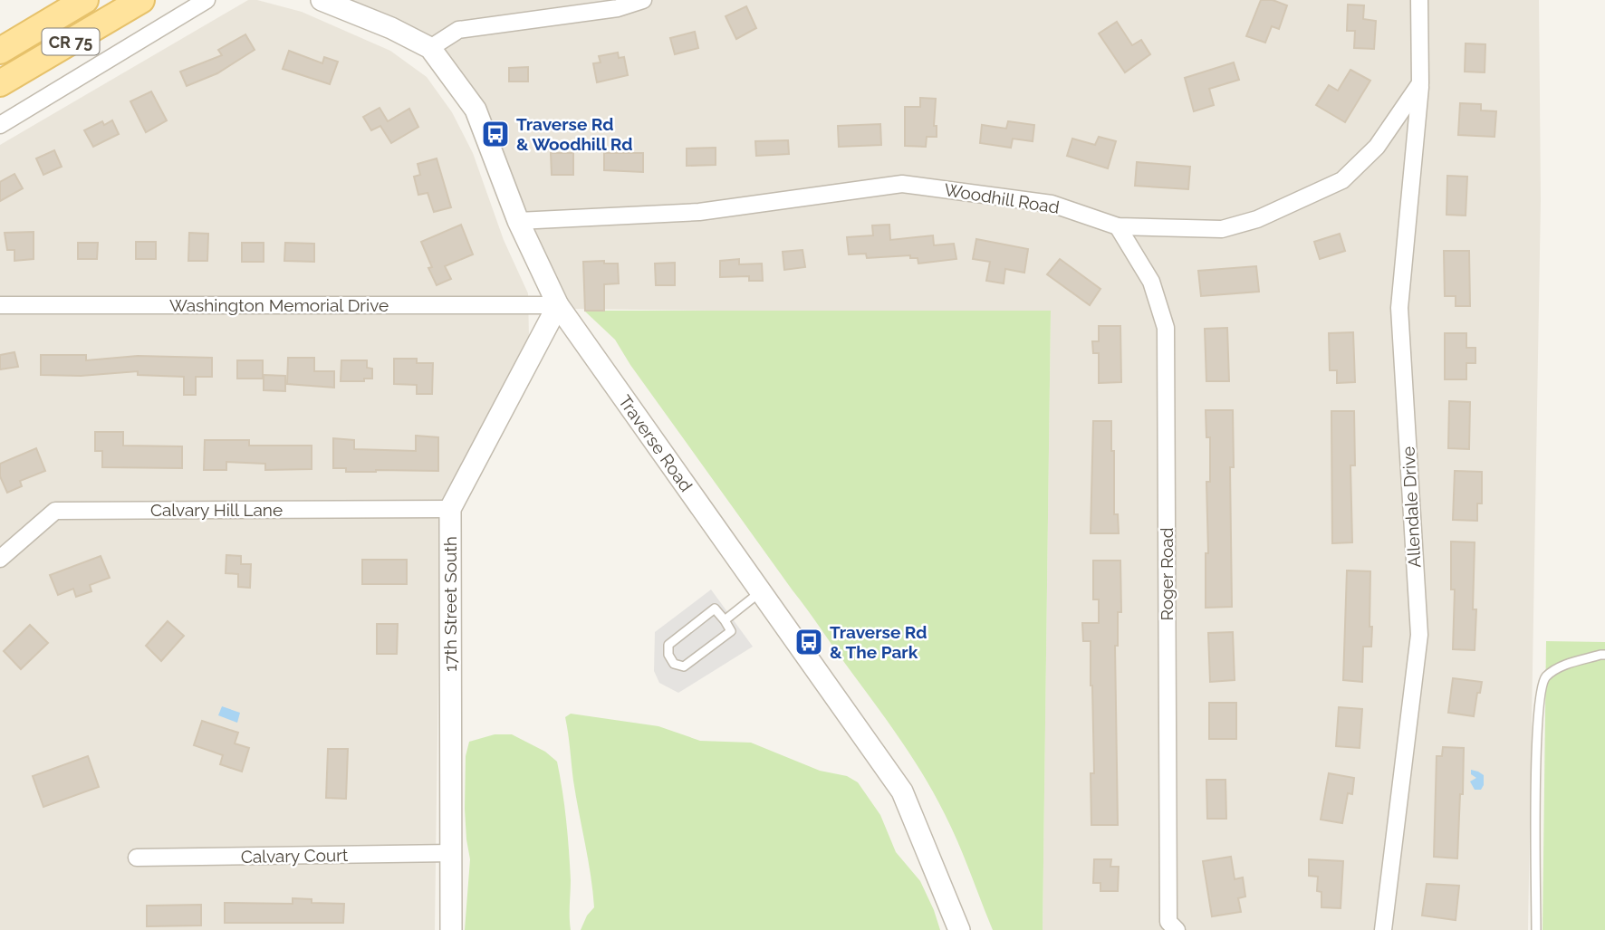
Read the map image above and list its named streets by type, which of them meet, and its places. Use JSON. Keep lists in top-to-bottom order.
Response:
{
  "streets": {
    "main road": ["CR 75"],
    "street": [
      "Woodhill Road",
      "Washington Memorial Drive",
      "Traverse Road",
      "Allendale Drive",
      "Calvary Hill Lane",
      "Roger Road",
      "17th Street South",
      "Calvary Court"
    ]
  },
  "crossings": [
    ["Woodhill Road", "Traverse Road"],
    ["Woodhill Road", "Allendale Drive"],
    ["Woodhill Road", "Roger Road"],
    ["Washington Memorial Drive", "Traverse Road"],
    ["Washington Memorial Drive", "17th Street South"],
    ["Traverse Road", "17th Street South"],
    ["Calvary Hill Lane", "17th Street South"],
    ["17th Street South", "Calvary Court"]
  ],
  "places": {
    "bus stop": ["Traverse Rd & Woodhill Rd", "Traverse Rd & The Park"]
  }
}
